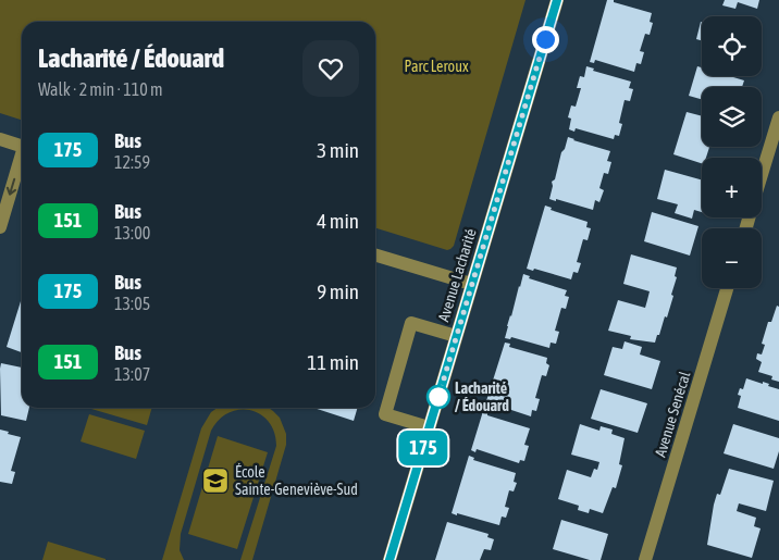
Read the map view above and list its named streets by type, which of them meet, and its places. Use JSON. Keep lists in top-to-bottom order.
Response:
{
  "streets": {
    "street": ["Avenue Lacharité", "Avenue Senécal"]
  },
  "parks": ["Parc Leroux"],
  "places": {
    "other": ["Lacharité / Édouard"],
    "school or university": ["École Sainte-Geneviève-Sud"]
  },
  "lines": ["bus line 175"],
  "page": {
    "on_map": "175",
    "map_buttons": ["+", "−"],
    "heading": ["Lacharité / Édouard", "Walk · 2 min · 110 m"],
    "list": [
      {
        "mark": "175",
        "name": "Bus",
        "note": "12:59",
        "value": "3 min"
      },
      {
        "mark": "151",
        "name": "Bus",
        "note": "13:00",
        "value": "4 min"
      },
      {
        "mark": "175",
        "name": "Bus",
        "note": "13:05",
        "value": "9 min"
      },
      {
        "mark": "151",
        "name": "Bus",
        "note": "13:07",
        "value": "11 min"
      }
    ]
  }
}
